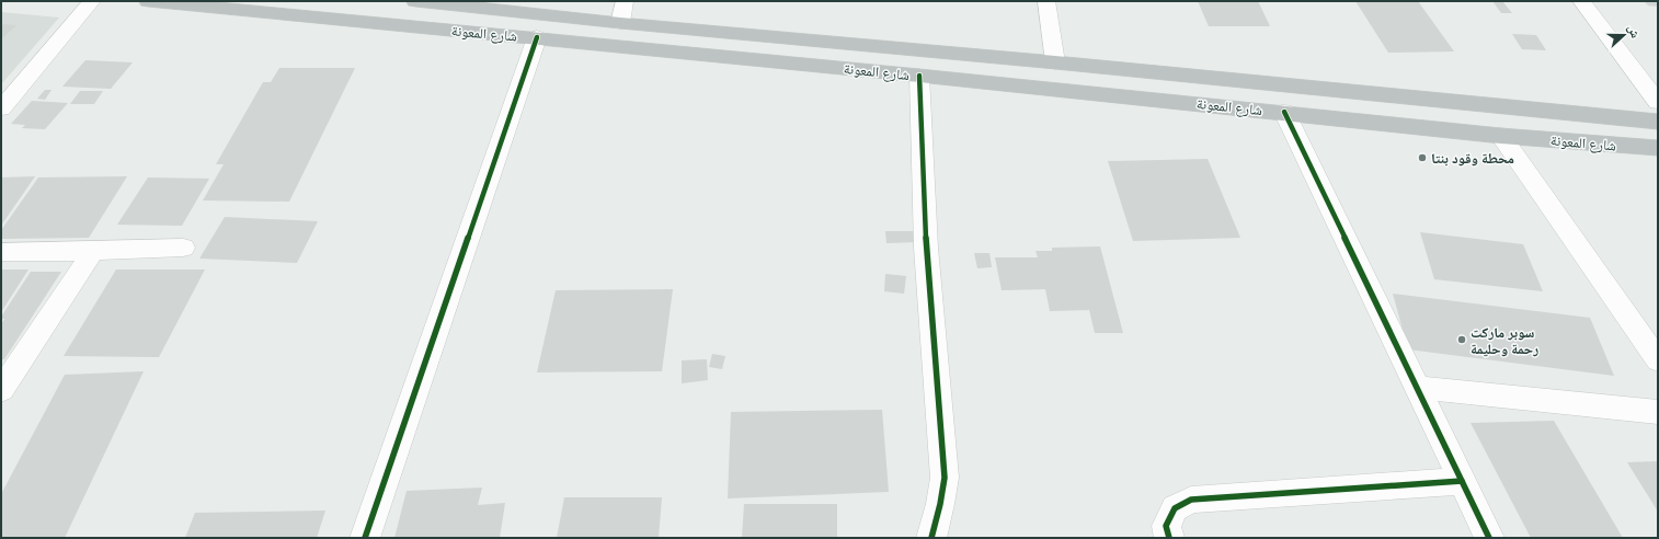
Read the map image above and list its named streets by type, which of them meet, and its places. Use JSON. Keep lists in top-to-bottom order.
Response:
{
  "streets": {
    "highway": ["شارع المعونة"]
  },
  "places": ["محطة وقود بنتا", "سوبر ماركت رحمة وحليمة"],
  "north": "right"
}
